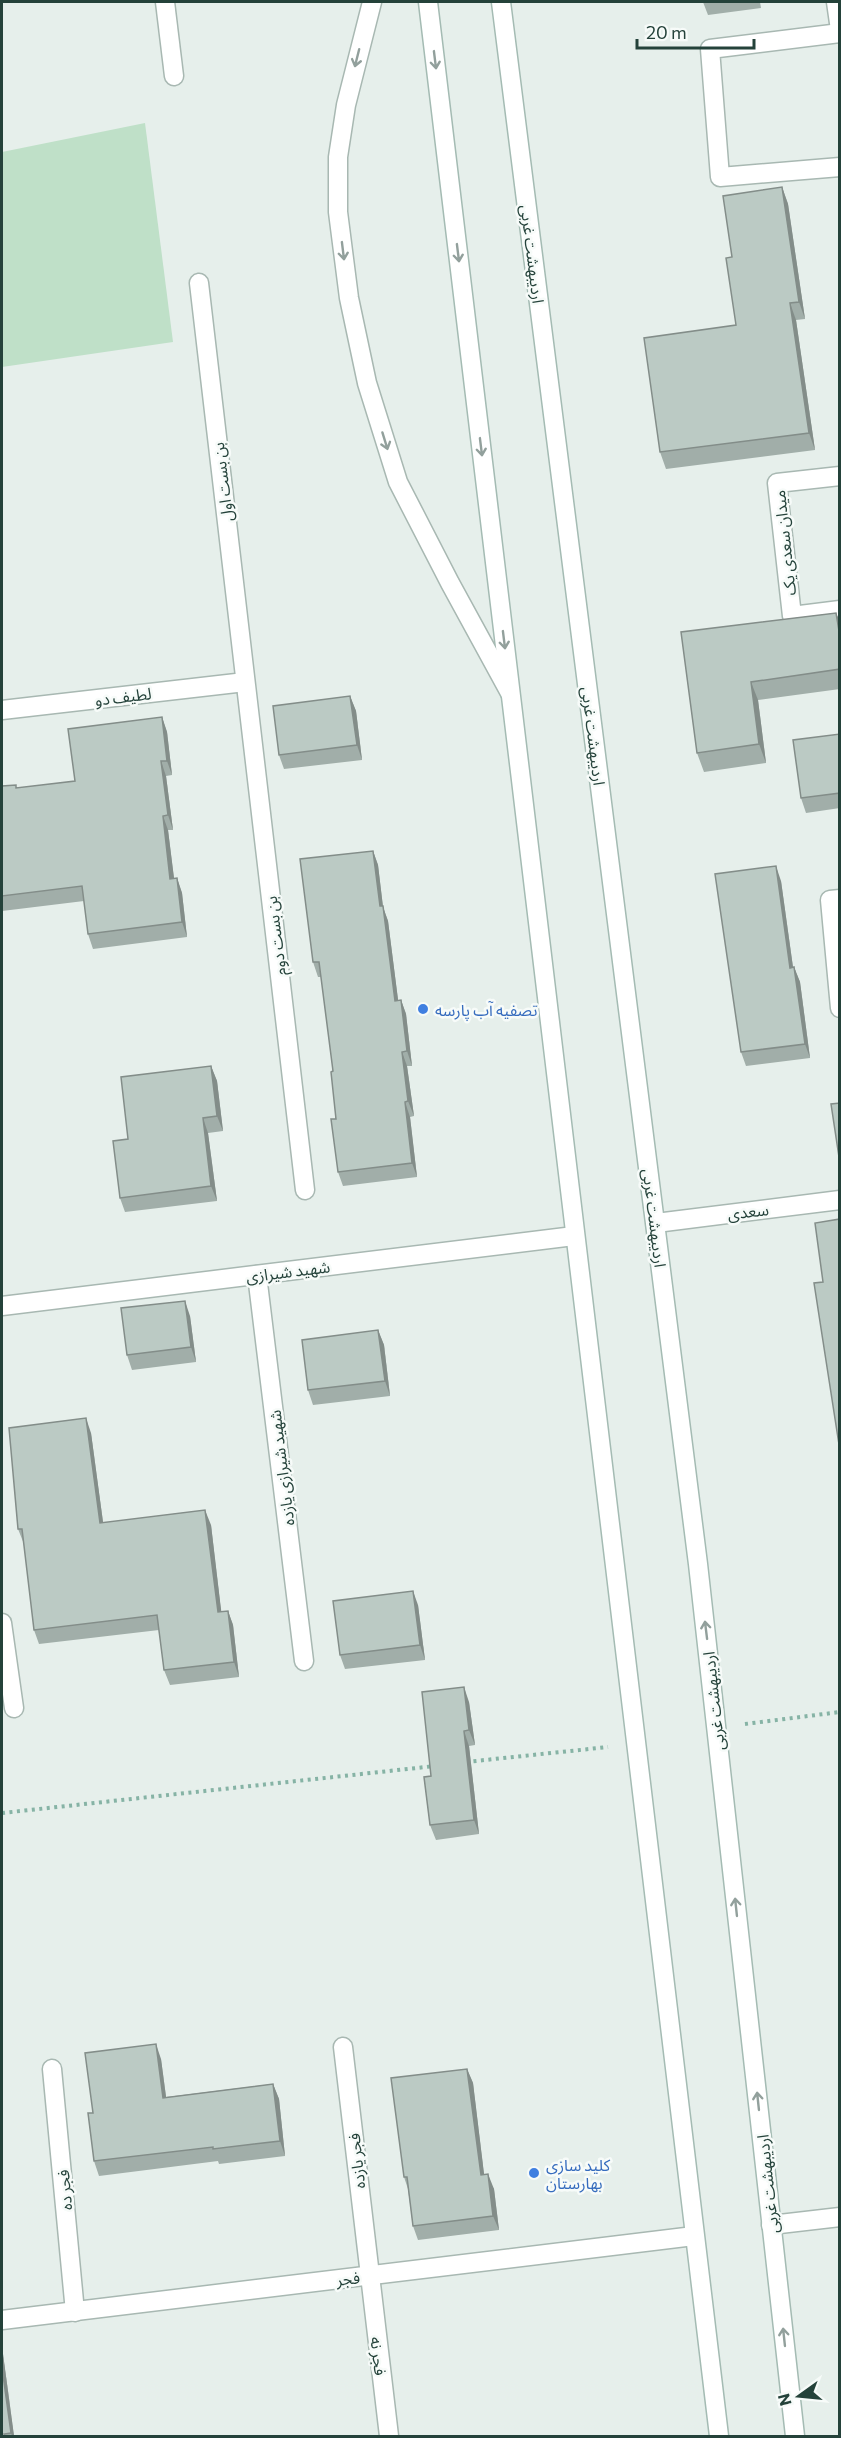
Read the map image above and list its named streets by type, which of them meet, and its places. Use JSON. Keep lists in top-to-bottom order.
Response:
{
  "streets": {
    "main road": [
      "اردیبهشت غربی",
      "بن بست اول",
      "میدان سعدی یک",
      "لطیف دو",
      "بن بست دوم",
      "سعدی",
      "شهید شیرازی",
      "شهید شیرازی یازده",
      "فجر یازده",
      "فجر ده",
      "فجر",
      "فجر نه"
    ]
  },
  "crossings": [
    ["اردیبهشت غربی", "سعدی"],
    ["بن بست اول", "لطیف دو"],
    ["بن بست اول", "بن بست دوم"],
    ["لطیف دو", "بن بست دوم"],
    ["شهید شیرازی", "شهید شیرازی یازده"],
    ["فجر یازده", "فجر"],
    ["فجر یازده", "فجر نه"],
    ["فجر ده", "فجر"],
    ["فجر", "فجر نه"]
  ],
  "places": ["تصفیه آب پارسه", "کلید سازی بهارستان"],
  "scale_bar": "20 m",
  "north": "left"
}
